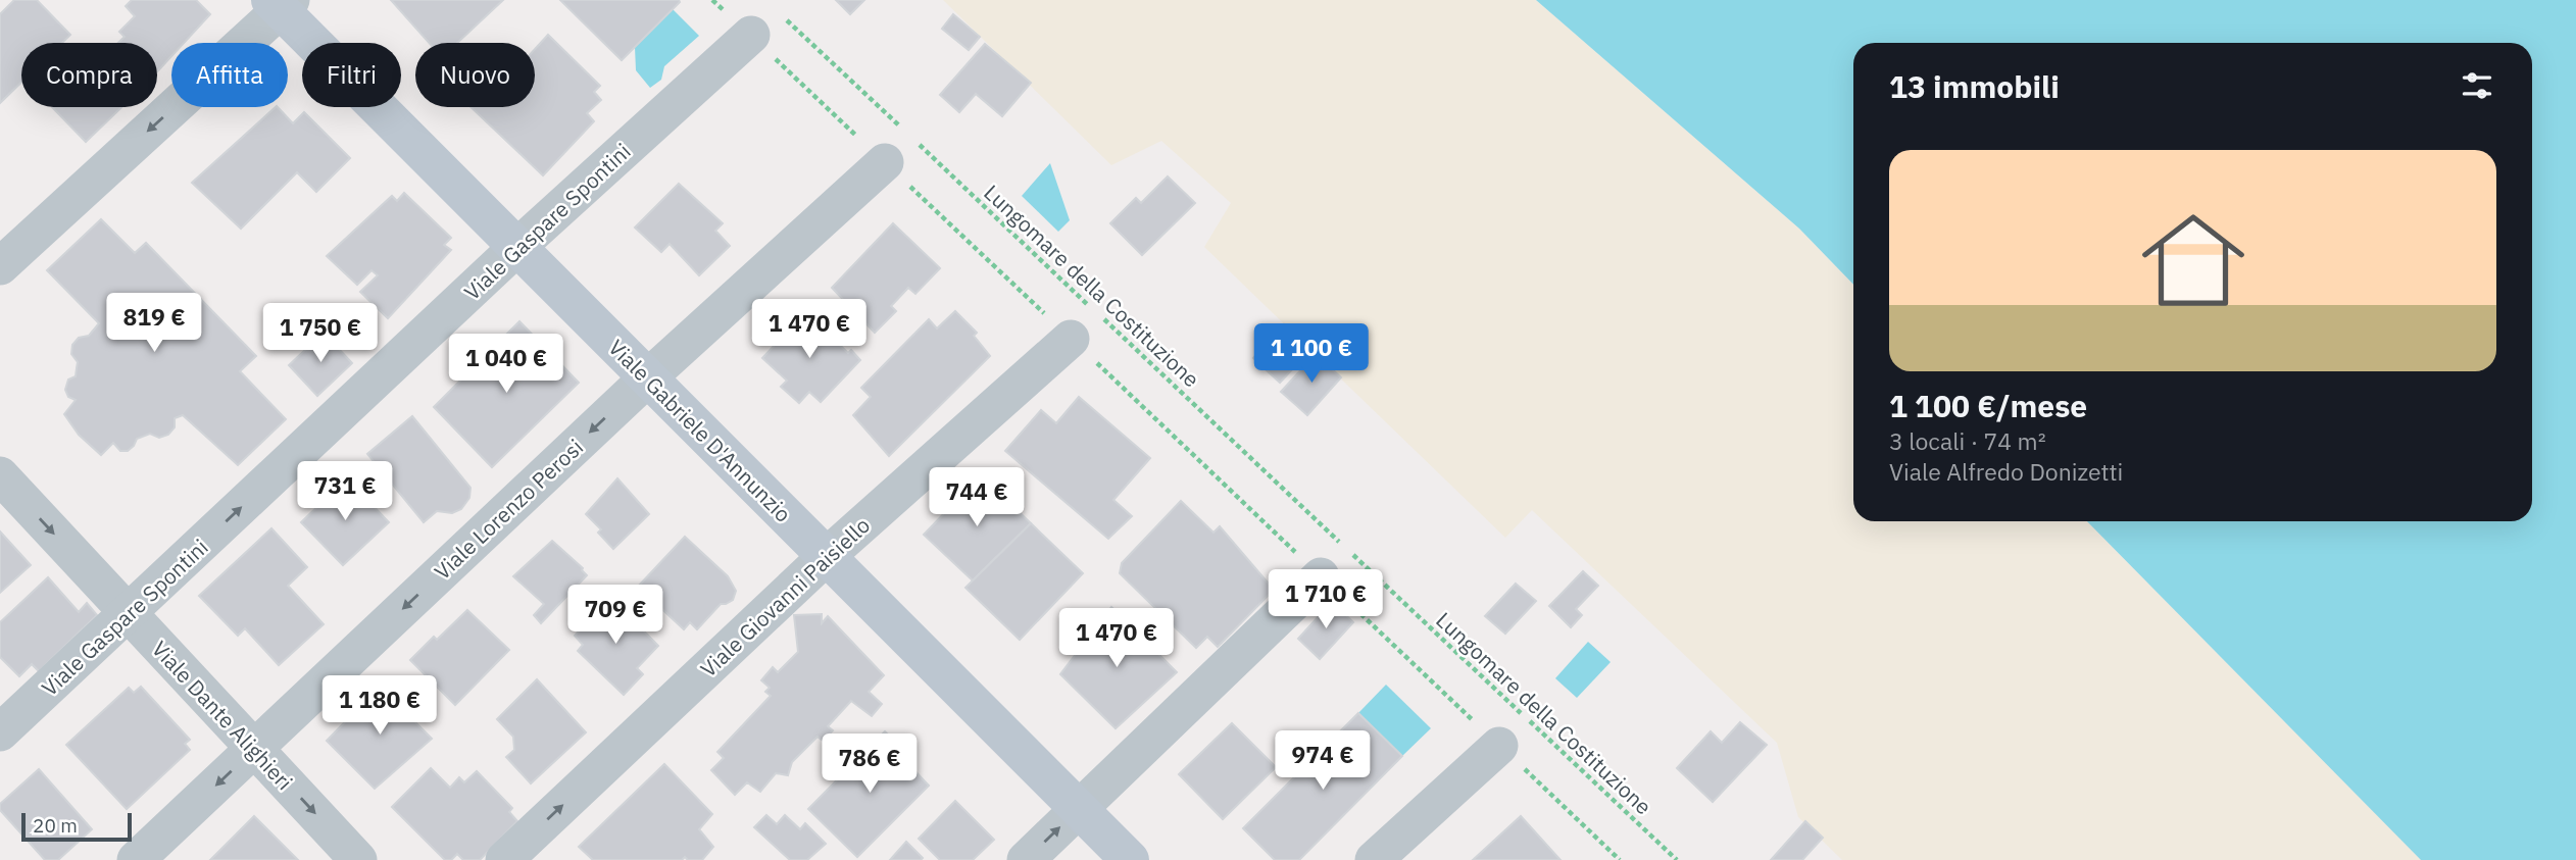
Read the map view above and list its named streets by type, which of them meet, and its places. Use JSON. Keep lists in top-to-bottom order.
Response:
{
  "streets": {
    "street": [
      "Viale Gaspare Spontini",
      "Viale Gabriele D'Annunzio",
      "Viale Lorenzo Perosi",
      "Viale Giovanni Paisiello",
      "Viale Dante Alighieri"
    ],
    "path": ["Lungomare della Costituzione"]
  },
  "crossings": [
    ["Viale Gaspare Spontini", "Viale Gabriele D'Annunzio"],
    ["Viale Gaspare Spontini", "Viale Dante Alighieri"],
    ["Viale Gabriele D'Annunzio", "Viale Lorenzo Perosi"],
    ["Viale Gabriele D'Annunzio", "Viale Giovanni Paisiello"],
    ["Viale Lorenzo Perosi", "Viale Dante Alighieri"]
  ],
  "one_way": [
    "Viale Gaspare Spontini",
    "Viale Lorenzo Perosi",
    "Viale Giovanni Paisiello",
    "Viale Dante Alighieri"
  ],
  "scale_bar": "20 m",
  "page": {
    "chip": [
      "Compra",
      "Affitta",
      "Filtri",
      "Nuovo"
    ],
    "heading": "13 immobili",
    "list": [
      {
        "name": "1 100 €/mese",
        "note": "3 locali · 74 m² · Viale Alfredo Donizetti"
      }
    ],
    "price": [
      "819 €",
      "1 470 €",
      "1 750 €",
      "1 100 €",
      "1 040 €",
      "731 €",
      "744 €",
      "1 710 €",
      "709 €",
      "1 470 €",
      "1 180 €",
      "974 €",
      "786 €"
    ],
    "scale": "20 m"
  }
}
